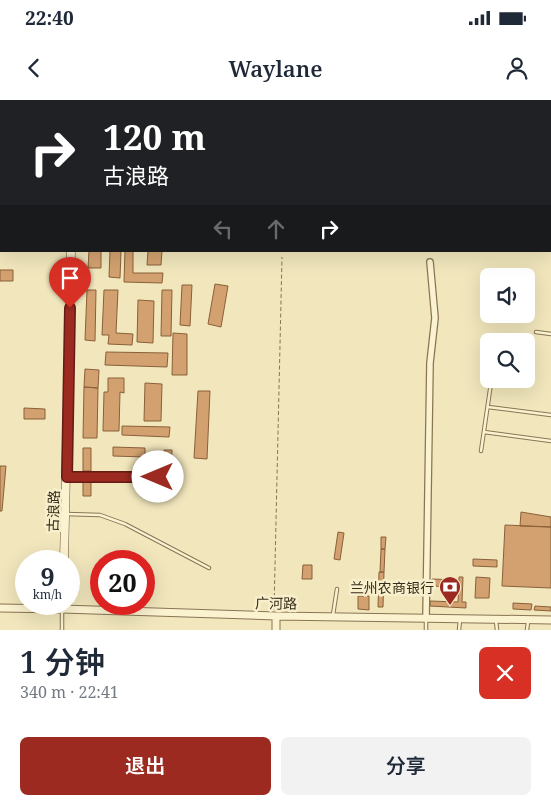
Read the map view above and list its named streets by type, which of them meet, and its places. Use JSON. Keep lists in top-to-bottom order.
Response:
{
  "streets": {
    "main road": ["古浪路"],
    "street": ["广河路"]
  },
  "places": {
    "bank": ["兰州农商银行"]
  },
  "page": {
    "status": "22:40",
    "header": "Waylane",
    "turn": ["120 m", "古浪路"],
    "speed": "9 km/h",
    "limit": "20",
    "heading": ["1 分钟", "340 m · 22:41"],
    "buttons": ["退出", "分享"]
  }
}
